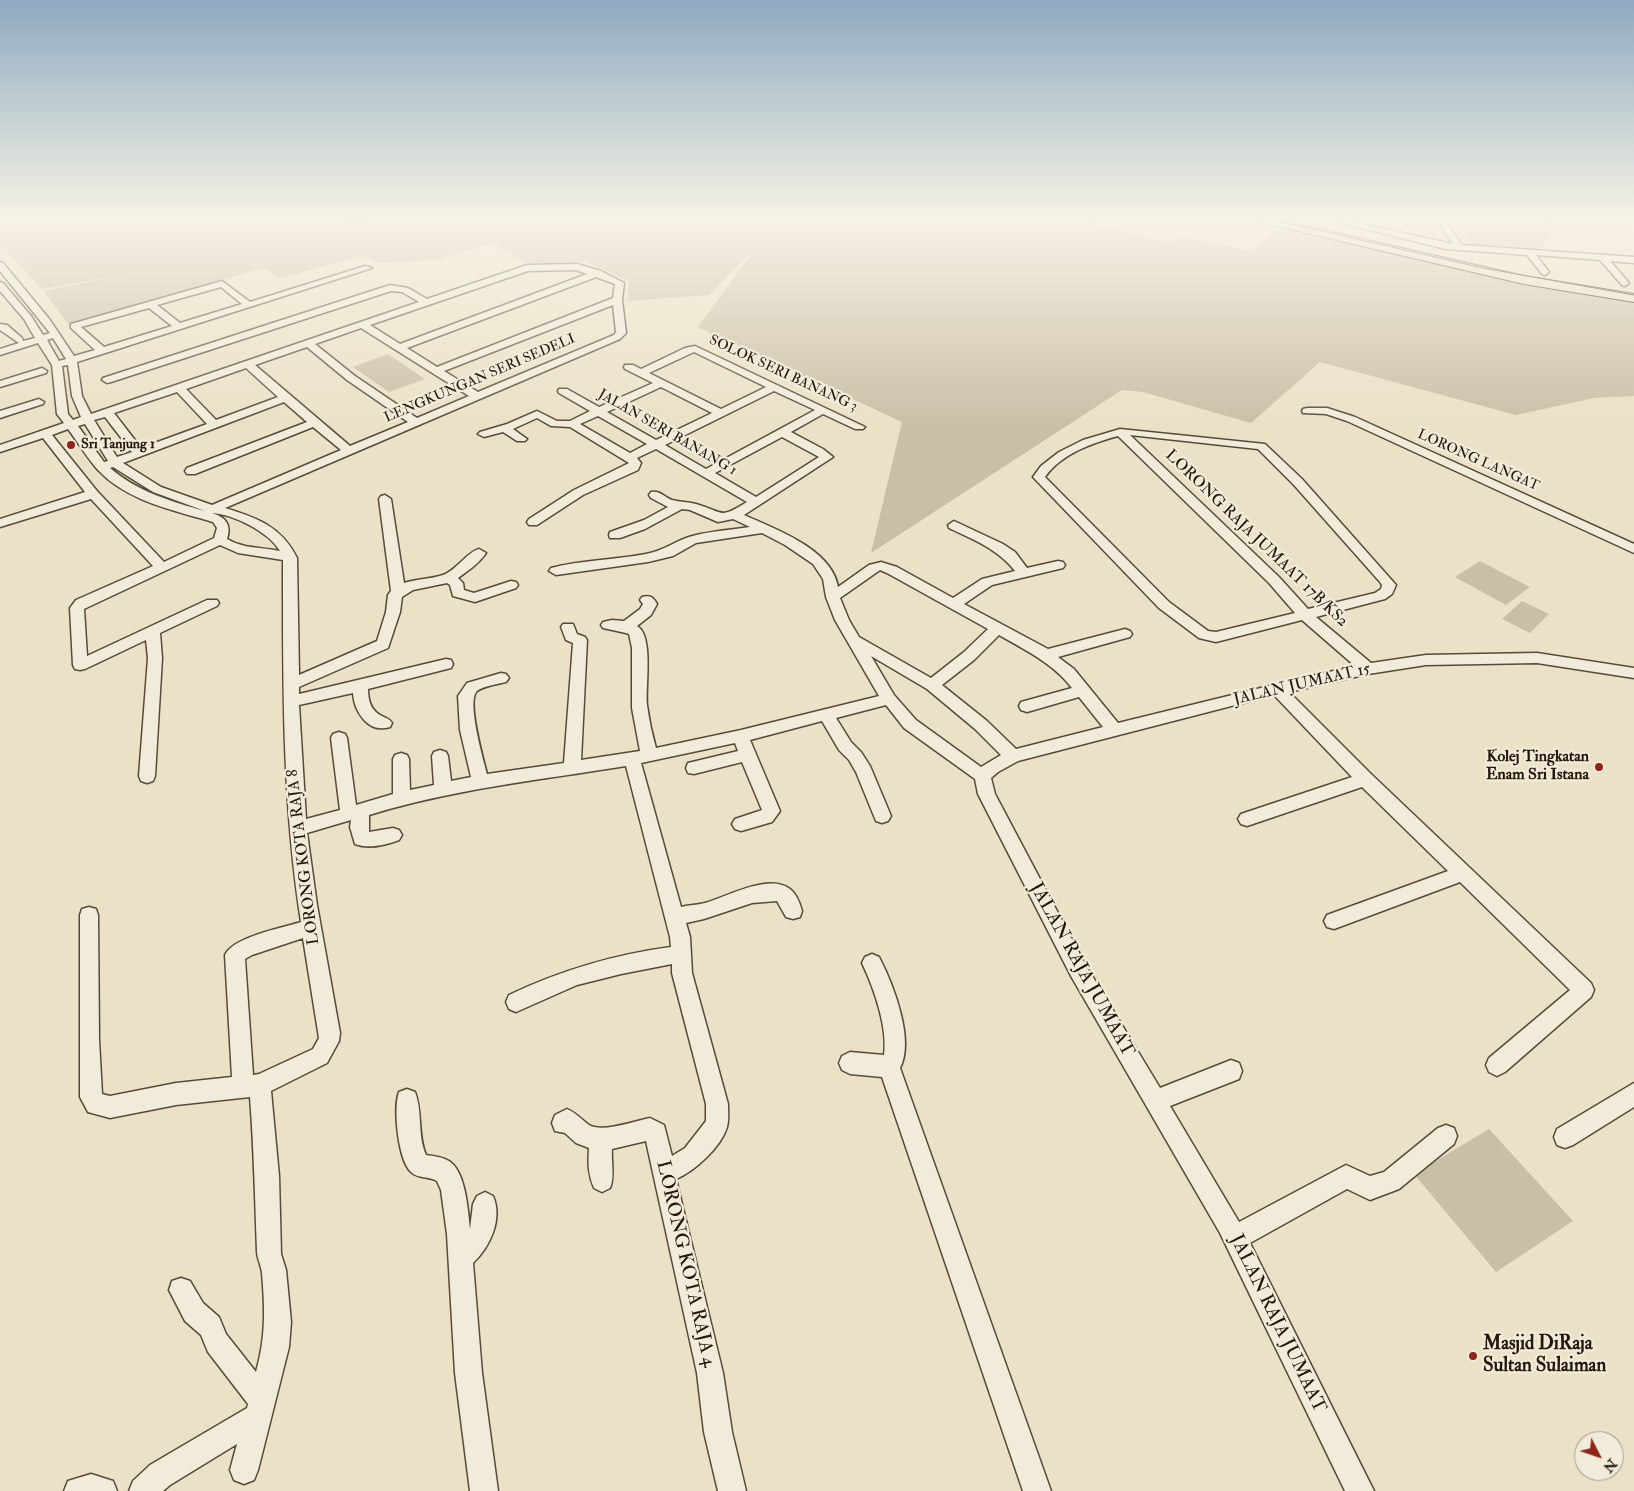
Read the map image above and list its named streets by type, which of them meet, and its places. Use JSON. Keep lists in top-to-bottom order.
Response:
{
  "streets": {
    "street": [
      "SOLOK SERI BANANG 3",
      "LENGKUNGAN SERI SEDELI",
      "JALAN SERI BANANG 1",
      "LORONG LANGAT",
      "LORONG RAJA JUMAAT 17B/KS2",
      "JALAN JUMAAT 15",
      "LORONG KOTA RAJA 8",
      "JALAN RAJA JUMAAT",
      "LORONG KOTA RAJA 4"
    ]
  },
  "crossings": [
    ["LORONG RAJA JUMAAT 17B/KS2", "JALAN JUMAAT 15"],
    ["JALAN JUMAAT 15", "JALAN RAJA JUMAAT"]
  ],
  "places": ["Sri Tanjung 1", "Kolej Tingkatan Enam Sri Istana", "Masjid DiRaja Sultan Sulaiman"],
  "north": "bottom right"
}
